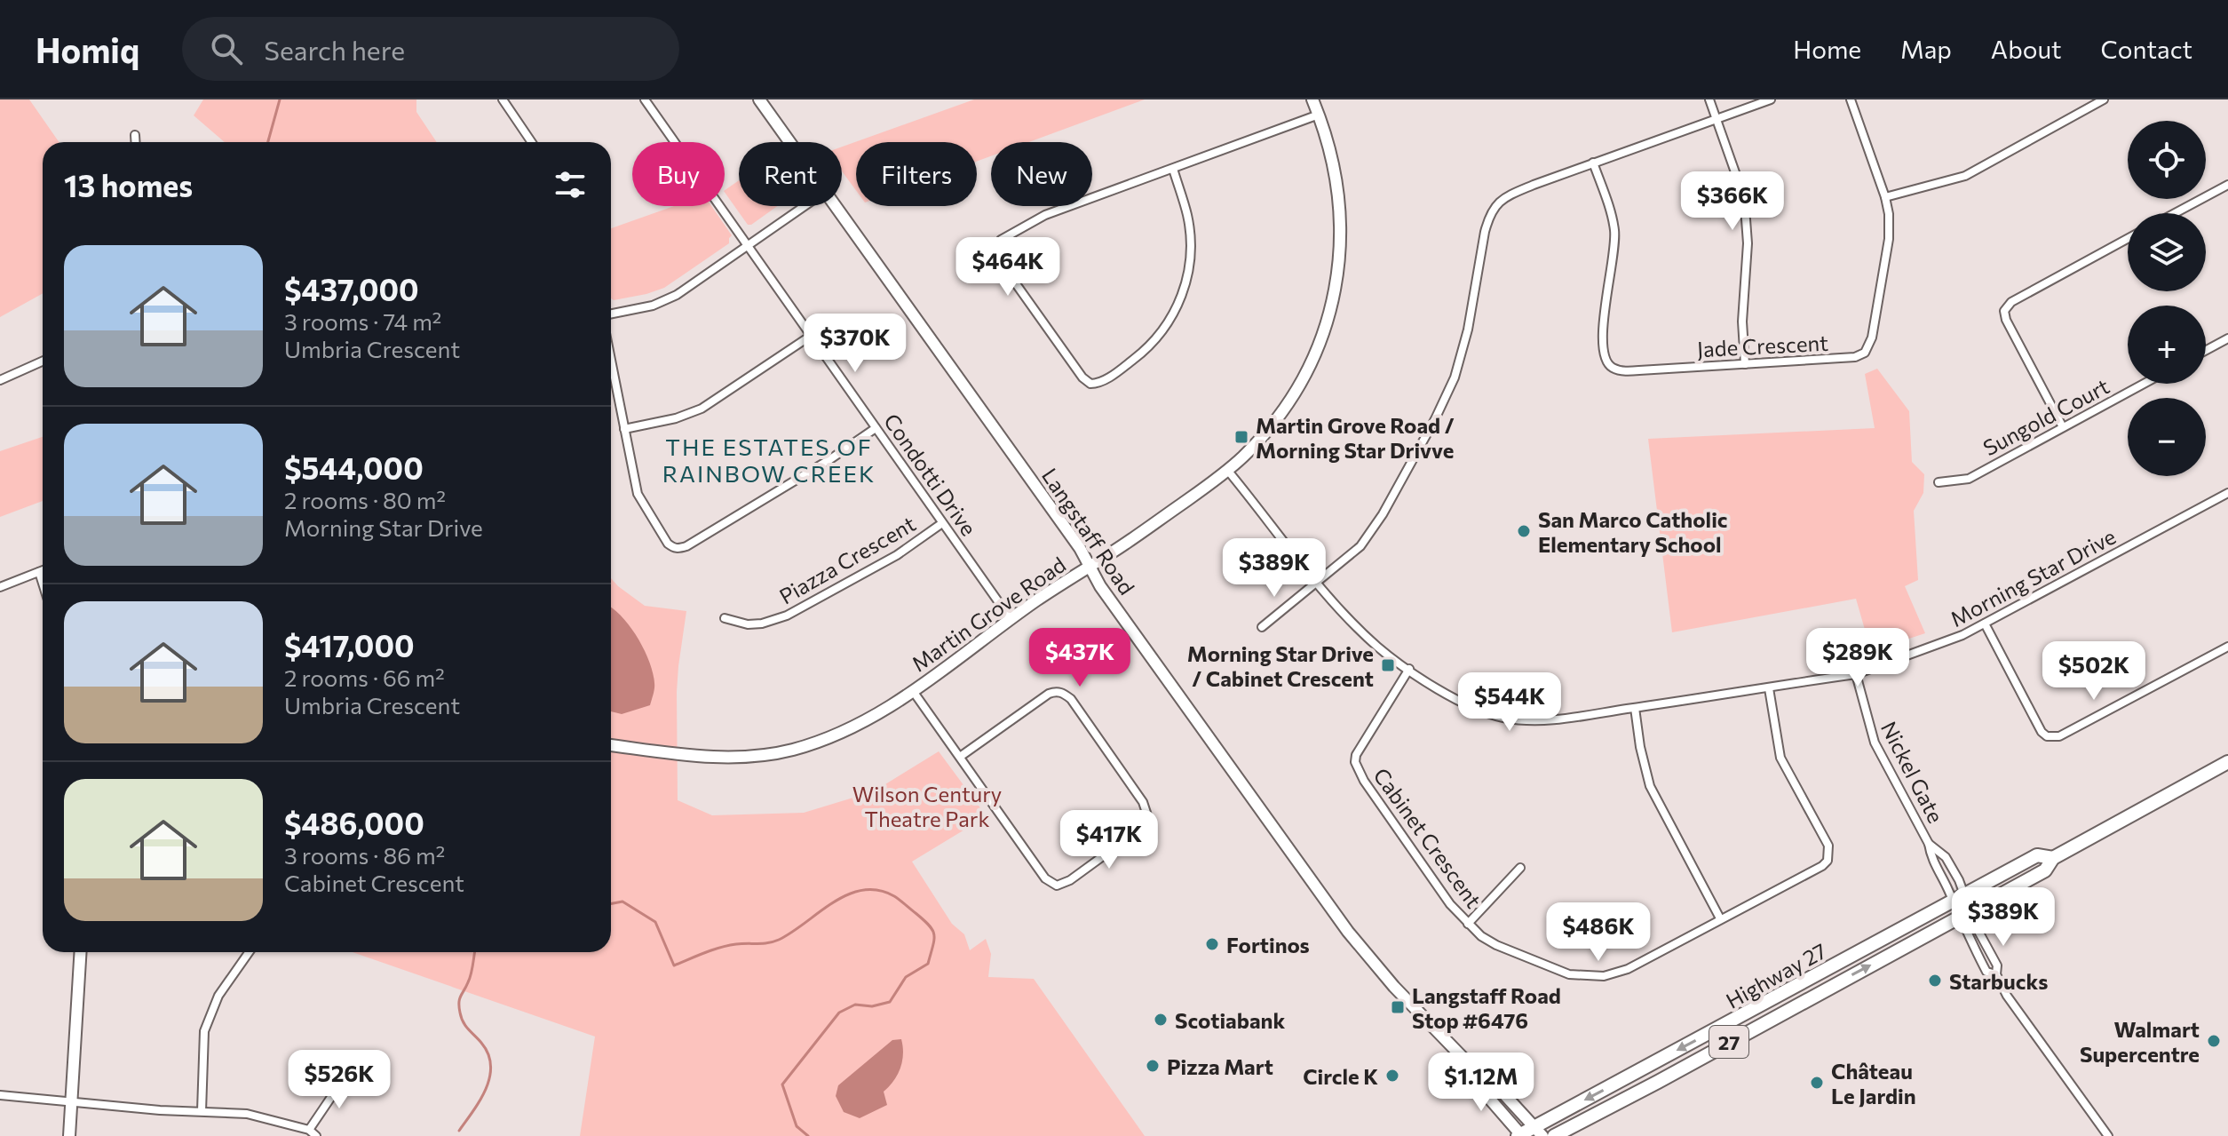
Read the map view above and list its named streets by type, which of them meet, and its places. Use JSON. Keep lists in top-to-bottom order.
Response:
{
  "streets": {
    "main road": ["Highway 27", "27"],
    "street": [
      "Jade Crescent",
      "Sungold Court",
      "Condotti Drive",
      "Langstaff Road",
      "Piazza Crescent",
      "Morning Star Drive",
      "Martin Grove Road",
      "Nickel Gate",
      "Cabinet Crescent"
    ]
  },
  "crossings": [
    ["Condotti Drive", "Piazza Crescent"],
    ["Condotti Drive", "Martin Grove Road"],
    ["Langstaff Road", "Martin Grove Road"],
    ["Langstaff Road", "Highway 27"],
    ["Morning Star Drive", "Martin Grove Road"],
    ["Morning Star Drive", "Nickel Gate"],
    ["Morning Star Drive", "Cabinet Crescent"],
    ["Nickel Gate", "Highway 27"]
  ],
  "districts": ["THE ESTATES OF RAINBOW CREEK"],
  "parks": ["Wilson Century Theatre Park"],
  "places": {
    "transit": ["Martin Grove Road / Morning Star Drivve", "Morning Star Drive / Cabinet Crescent", "Langstaff Road Stop #6476"],
    "other": [
      "San Marco Catholic Elementary School",
      "Fortinos",
      "Starbucks",
      "Scotiabank",
      "Walmart Supercentre",
      "Pizza Mart",
      "Circle K",
      "Château Le Jardin"
    ]
  },
  "page": {
    "header": "Homiq",
    "search": "Search here",
    "nav": [
      "Home",
      "Map",
      "About",
      "Contact"
    ],
    "map_buttons": ["+", "−"],
    "chip": [
      "Buy",
      "Rent",
      "Filters",
      "New"
    ],
    "heading": "13 homes",
    "price": [
      "$366K",
      "$464K",
      "$370K",
      "$389K",
      "$437K",
      "$289K",
      "$502K",
      "$544K",
      "$417K",
      "$389K",
      "$486K",
      "$526K",
      "$1.12M"
    ],
    "list": [
      {
        "name": "$437,000",
        "note": "3 rooms · 74 m² · Umbria Crescent"
      },
      {
        "name": "$544,000",
        "note": "2 rooms · 80 m² · Morning Star Drive"
      },
      {
        "name": "$417,000",
        "note": "2 rooms · 66 m² · Umbria Crescent"
      },
      {
        "name": "$486,000",
        "note": "3 rooms · 86 m² · Cabinet Crescent"
      }
    ]
  }
}
